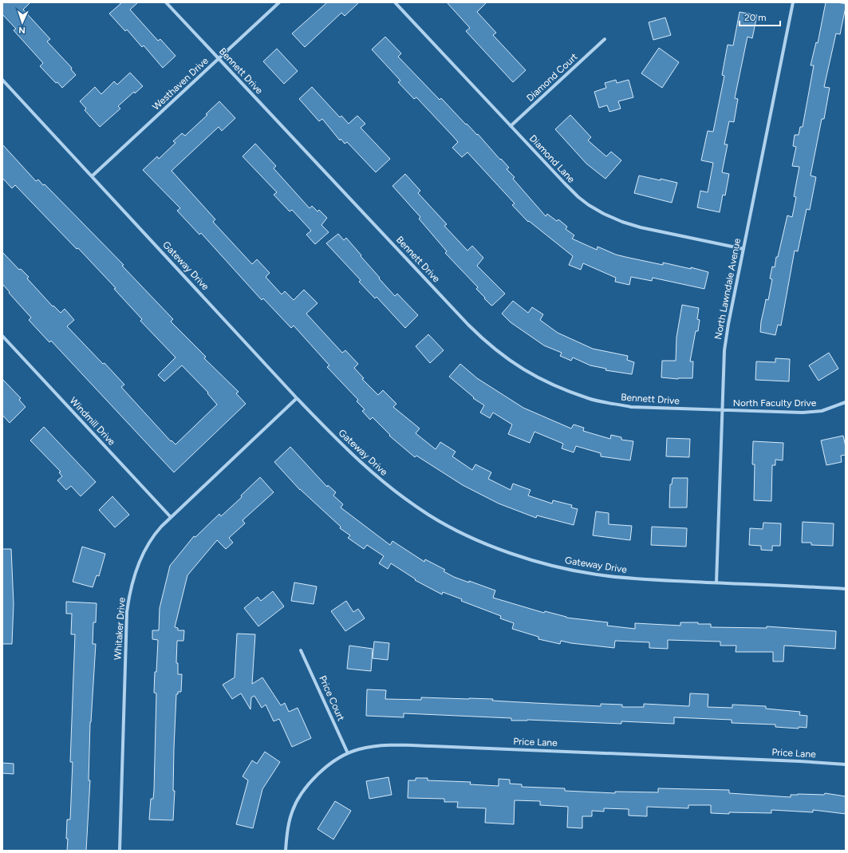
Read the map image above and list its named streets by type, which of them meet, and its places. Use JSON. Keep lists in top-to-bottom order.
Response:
{
  "streets": {
    "street": [
      "Bennett Drive",
      "Diamond Court",
      "Westhaven Drive",
      "Diamond Lane",
      "Gateway Drive",
      "North Lawndale Avenue",
      "North Faculty Drive",
      "Windmill Drive",
      "Whitaker Drive",
      "Price Court",
      "Price Lane"
    ]
  },
  "crossings": [
    ["Bennett Drive", "Westhaven Drive"],
    ["Bennett Drive", "North Lawndale Avenue"],
    ["Bennett Drive", "North Faculty Drive"],
    ["Diamond Court", "Diamond Lane"],
    ["Westhaven Drive", "Gateway Drive"],
    ["Diamond Lane", "North Lawndale Avenue"],
    ["Gateway Drive", "North Lawndale Avenue"],
    ["Gateway Drive", "Whitaker Drive"],
    ["North Lawndale Avenue", "North Faculty Drive"],
    ["Windmill Drive", "Whitaker Drive"],
    ["Price Court", "Price Lane"]
  ],
  "scale_bar": "20 m",
  "north": "bottom"
}
